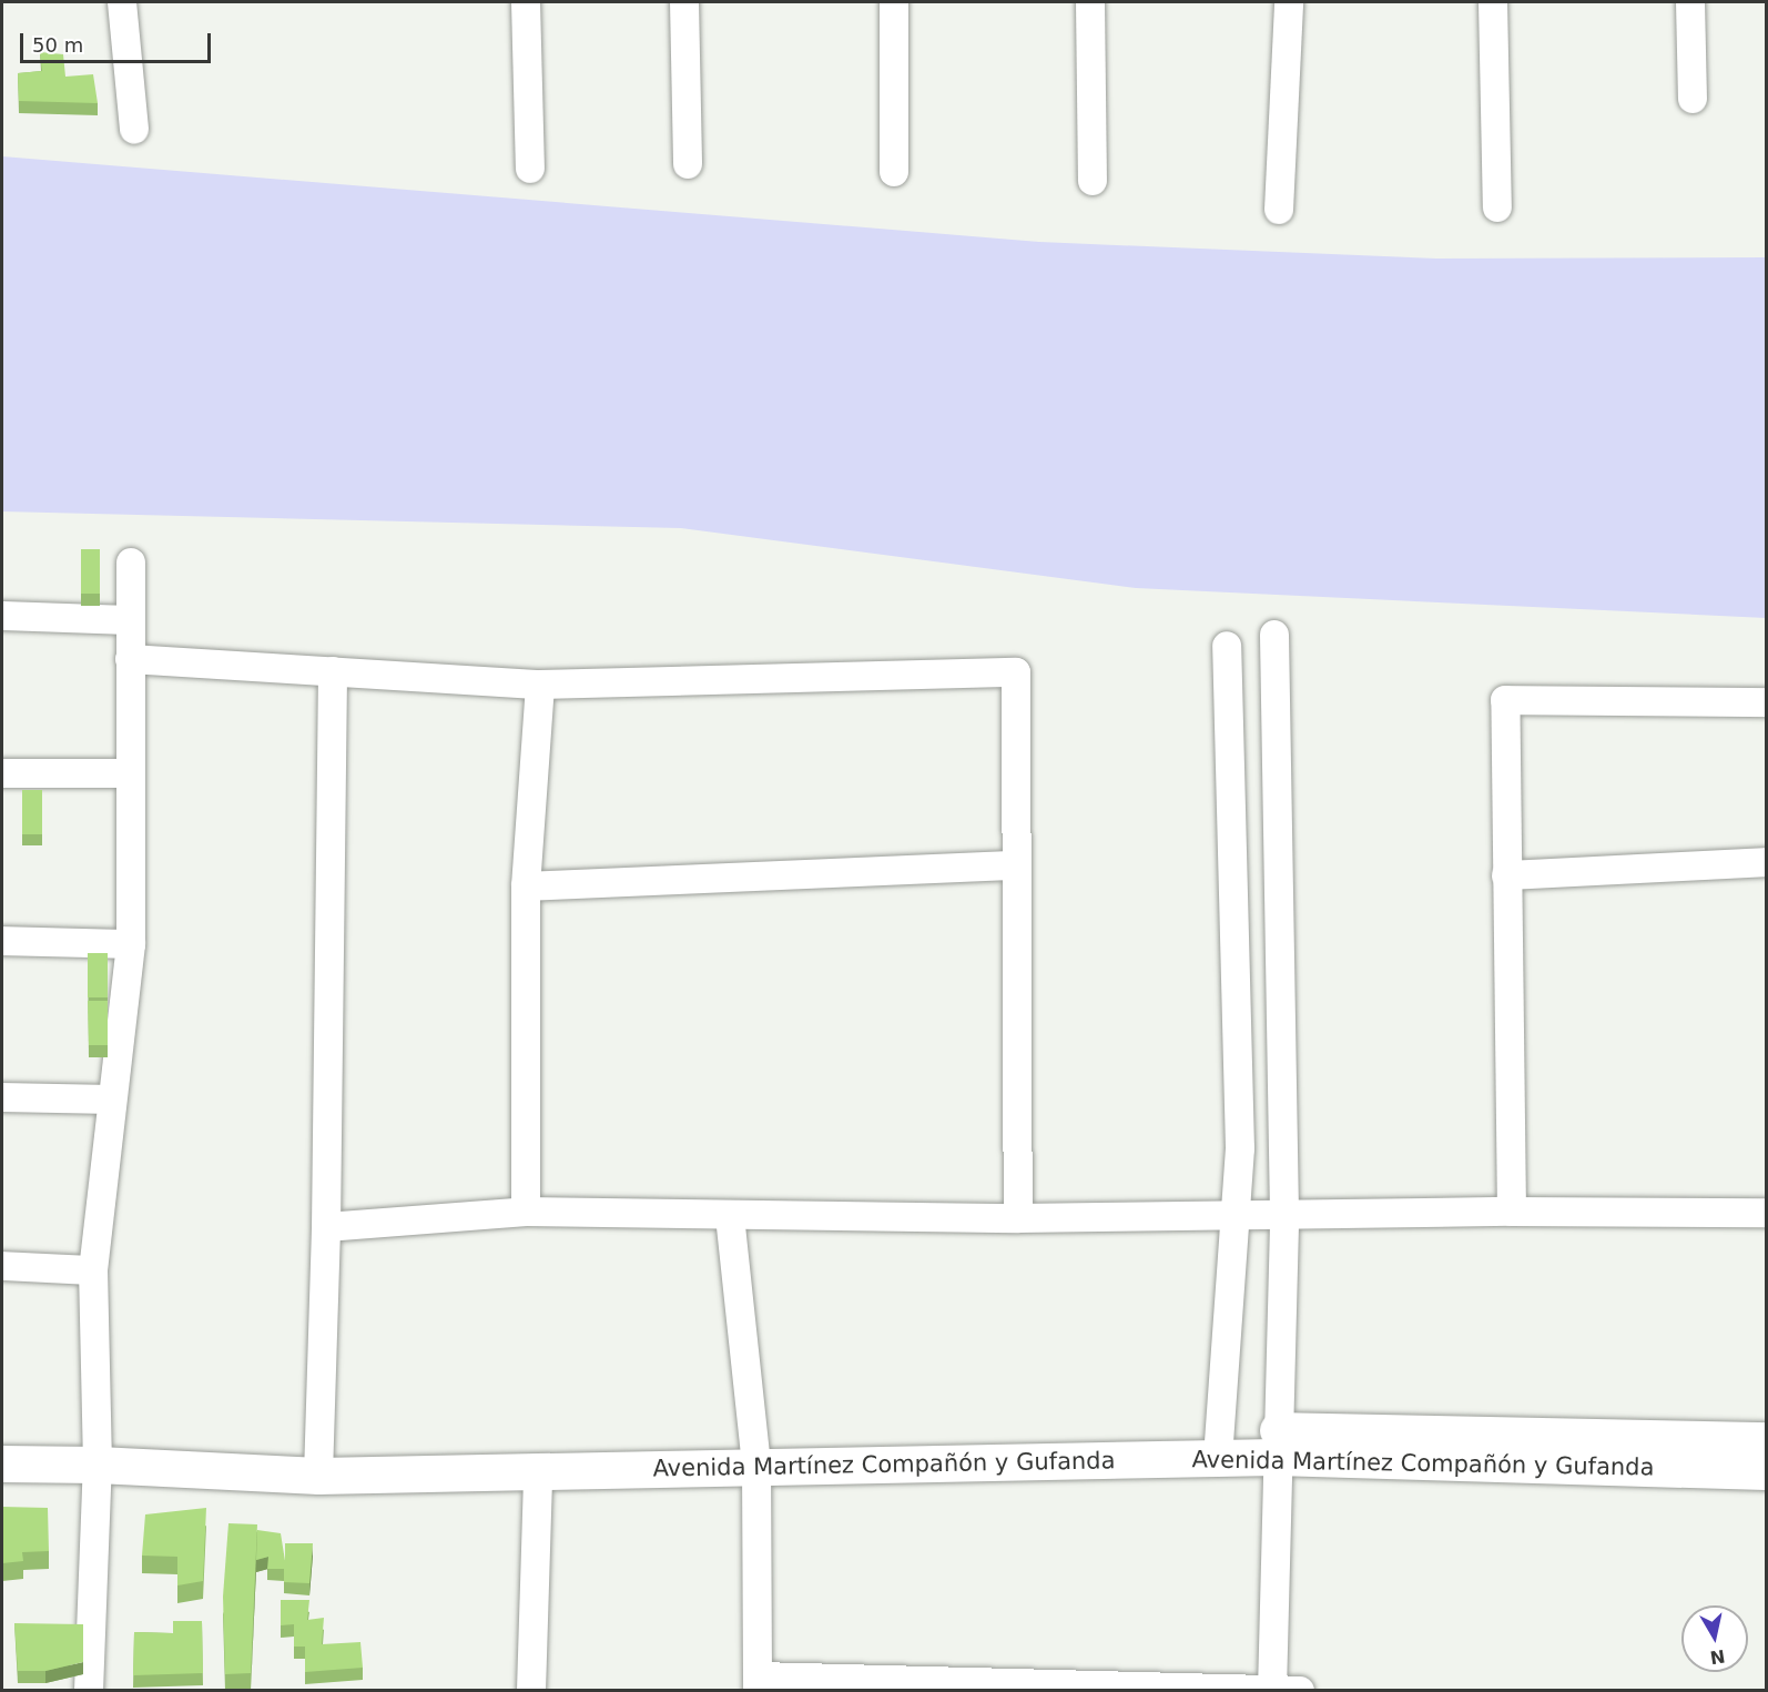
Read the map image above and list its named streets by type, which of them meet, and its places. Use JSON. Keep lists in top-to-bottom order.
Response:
{
  "streets": {
    "street": ["Avenida Martínez Compañón y Gufanda"]
  },
  "scale_bar": "50 m",
  "north": "bottom"
}
